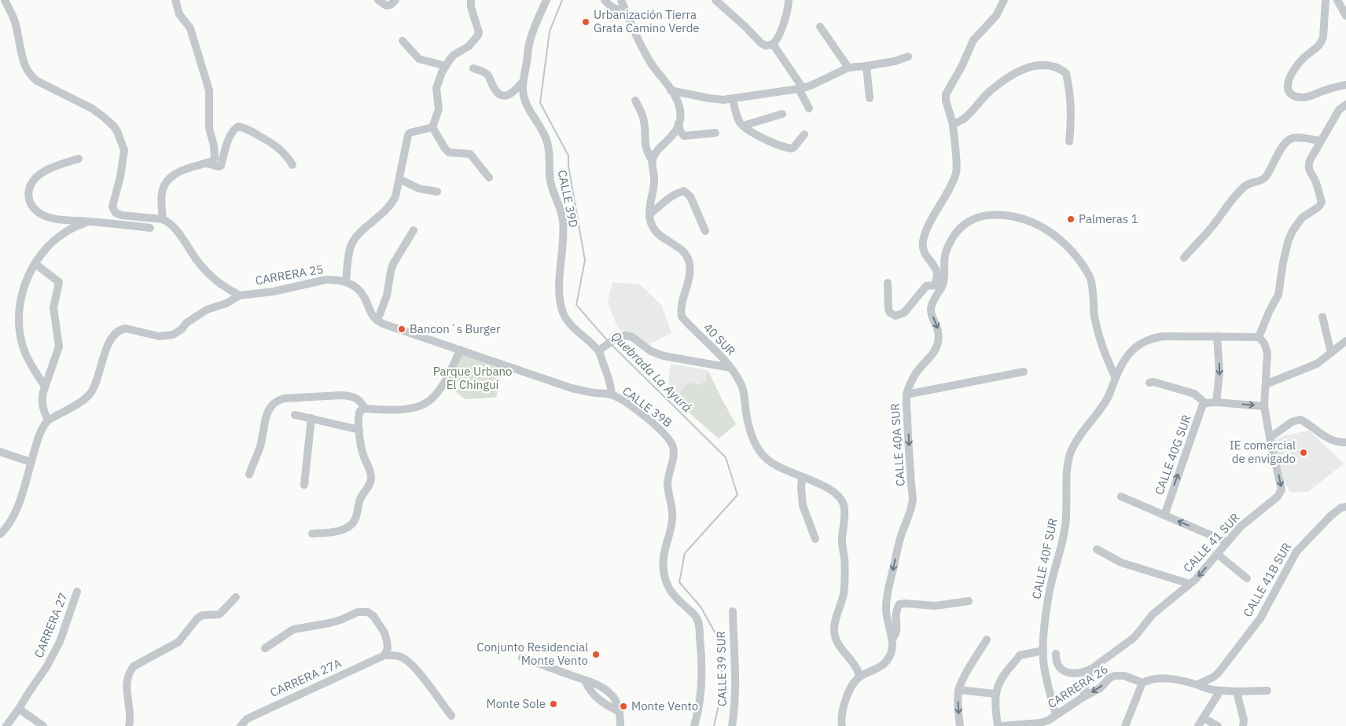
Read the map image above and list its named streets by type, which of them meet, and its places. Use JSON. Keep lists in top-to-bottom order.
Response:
{
  "streets": {
    "street": [
      "CALLE 39D",
      "CARRERA 25",
      "40 SUR",
      "CALLE 39B",
      "CALLE 40A SUR",
      "CALLE 40G SUR",
      "CALLE 41 SUR",
      "CALLE 40F SUR",
      "CALLE 41B SUR",
      "CARRERA 27",
      "CALLE 39 SUR",
      "CARRERA 27A",
      "CARRERA 26"
    ]
  },
  "crossings": [
    ["CALLE 39D", "CALLE 39B"],
    ["40 SUR", "CALLE 40A SUR"],
    ["CALLE 40A SUR", "CALLE 40F SUR"],
    ["CALLE 41 SUR", "CARRERA 26"],
    ["CALLE 40F SUR", "CARRERA 26"],
    ["CALLE 41B SUR", "CARRERA 26"]
  ],
  "one_way": ["CALLE 40A SUR", "CALLE 40G SUR"],
  "water": ["Quebrada La Ayurá"],
  "parks": ["Parque Urbano El Chinguí"],
  "places": [
    "Urbanización Tierra Grata Camino Verde",
    "Palmeras 1",
    "Bancon´s Burger",
    "IE comercial de envigado",
    "Conjunto Residencial Monte Vento",
    "Monte Sole",
    "Monte Vento"
  ]
}
